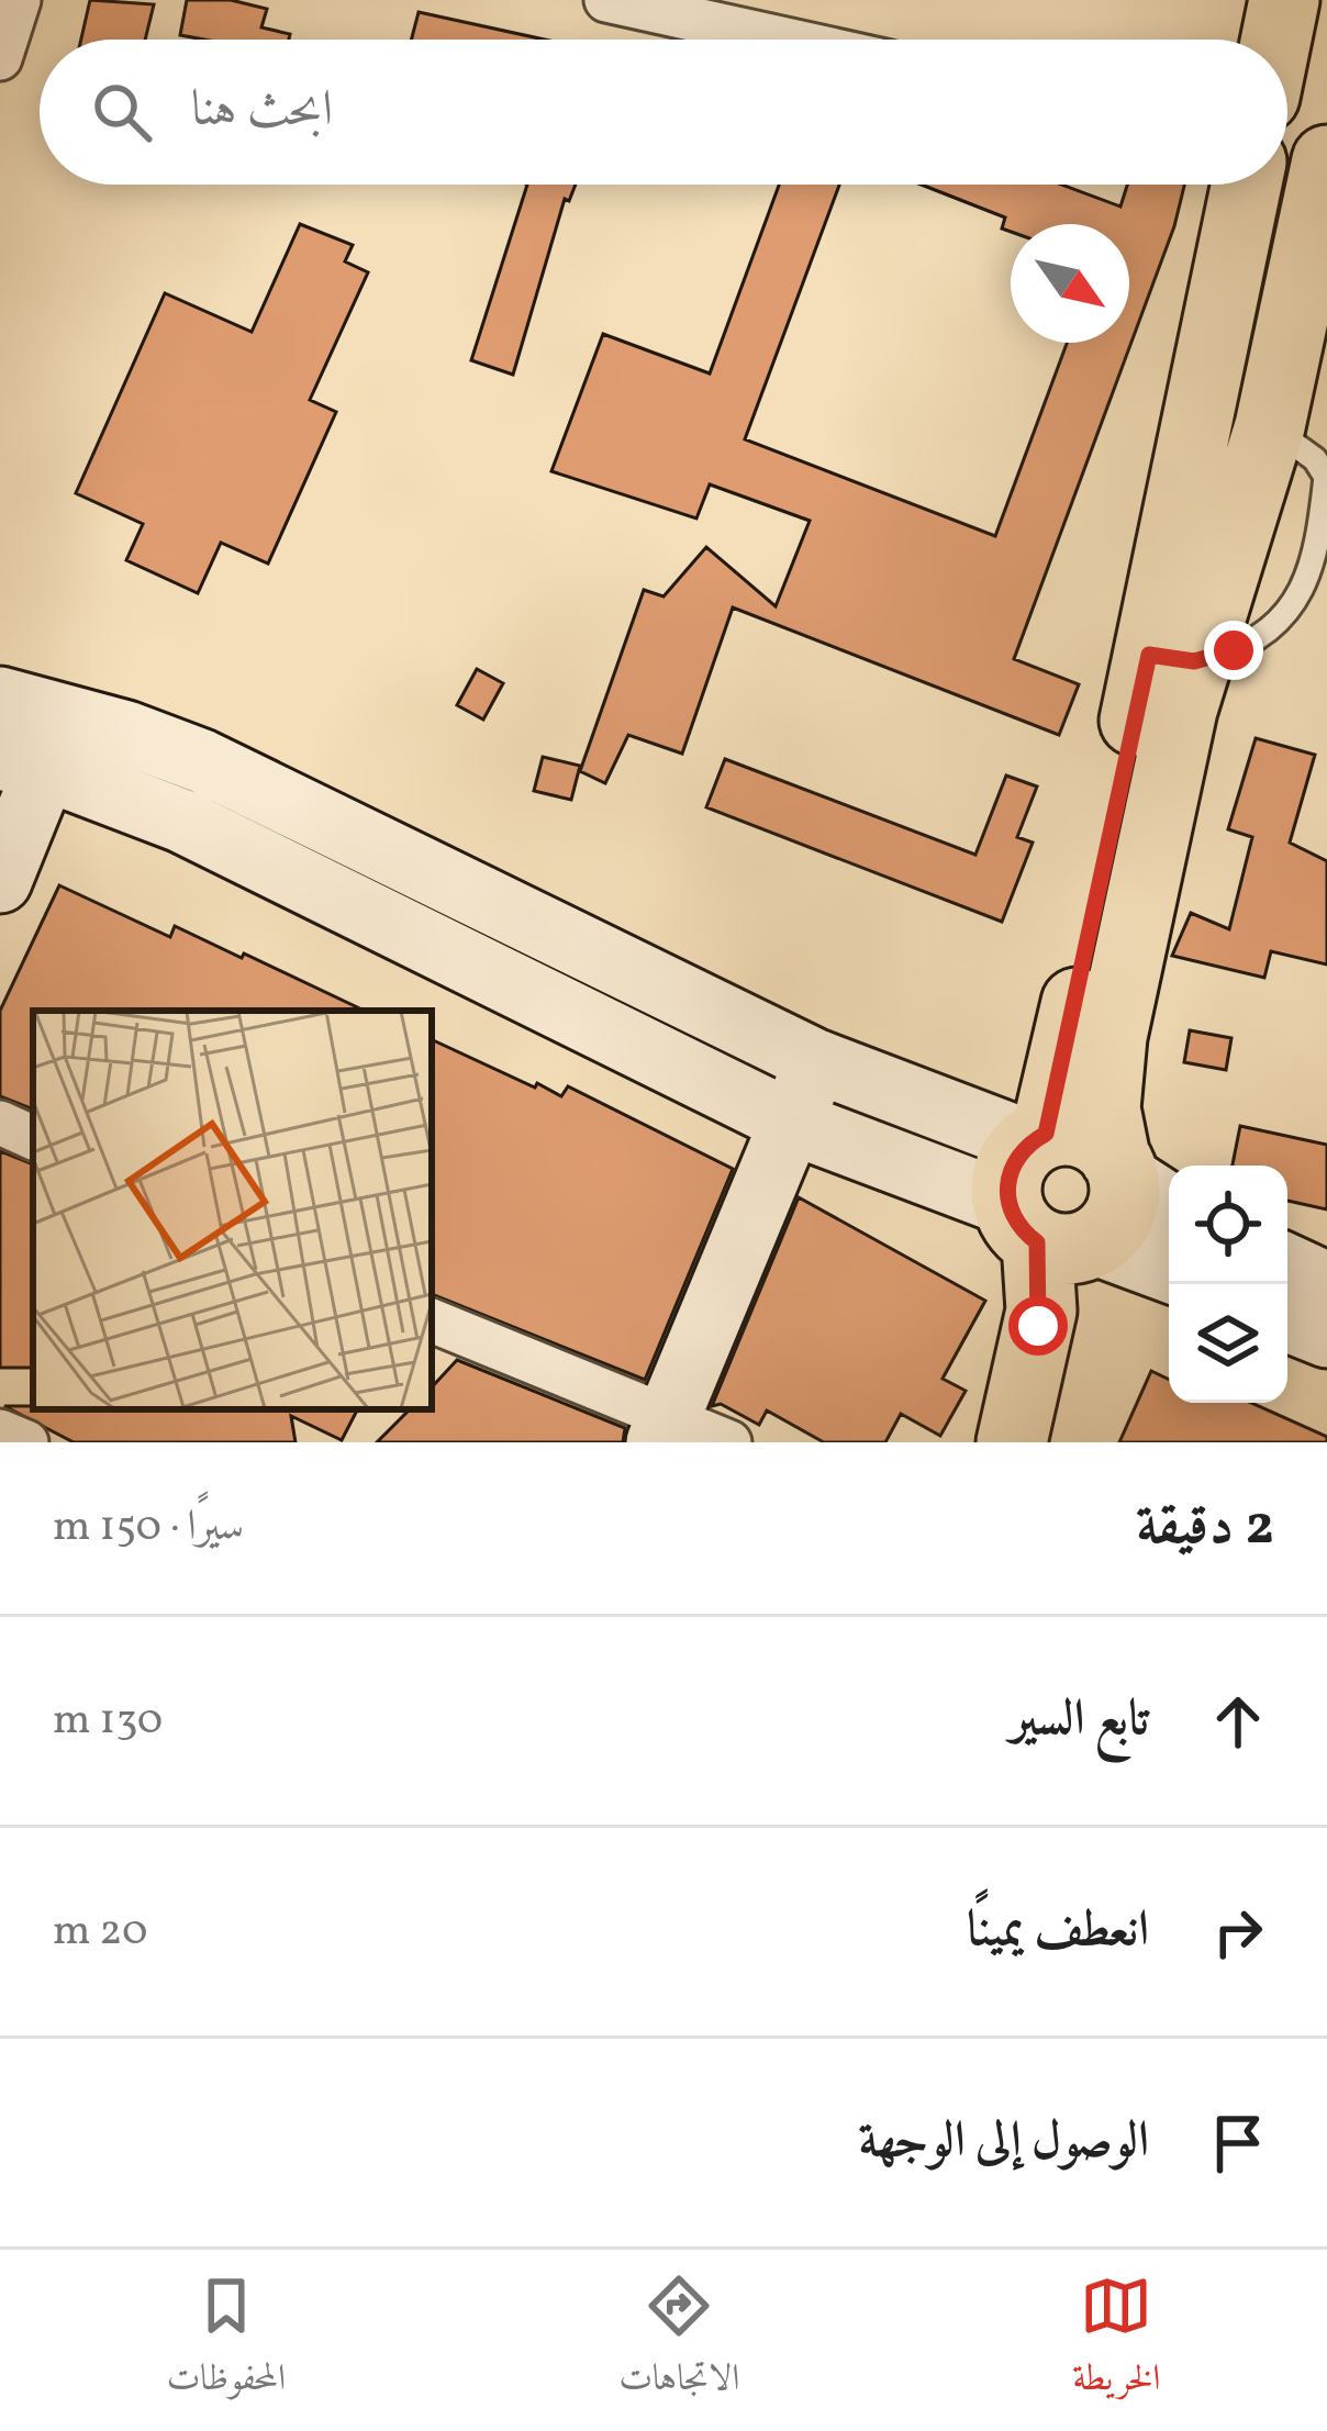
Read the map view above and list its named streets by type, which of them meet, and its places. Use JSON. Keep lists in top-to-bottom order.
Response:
{
  "north": "bottom right",
  "page": {
    "search": "ابحث هنا",
    "heading": ["2 دقيقة", "سيرًا · 150 m"],
    "list": [
      ["تابع السير", "130 m"],
      ["انعطف يمينًا", "20 m"],
      "الوصول إلى الوجهة"
    ],
    "nav": ["الخريطة", "الاتجاهات", "المحفوظات"]
  }
}
